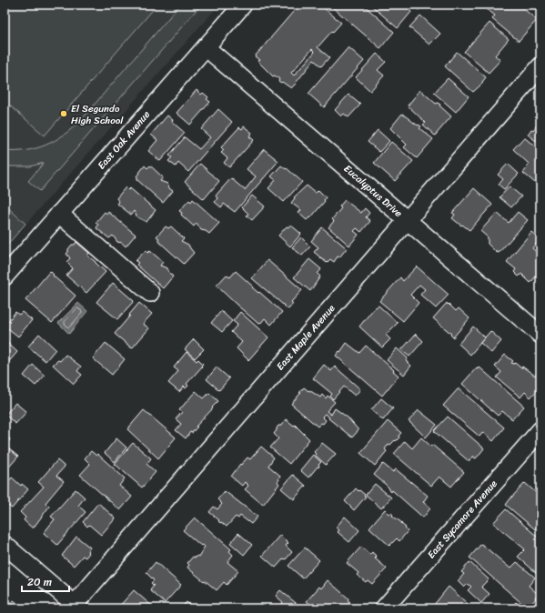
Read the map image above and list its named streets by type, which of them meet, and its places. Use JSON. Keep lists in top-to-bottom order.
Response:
{
  "streets": {
    "street": [
      "East Oak Avenue",
      "Eucalyptus Drive",
      "East Maple Avenue",
      "East Sycamore Avenue"
    ]
  },
  "crossings": [
    ["East Oak Avenue", "Eucalyptus Drive"],
    ["Eucalyptus Drive", "East Maple Avenue"]
  ],
  "places": ["El Segundo High School"],
  "scale_bar": "20 m"
}
